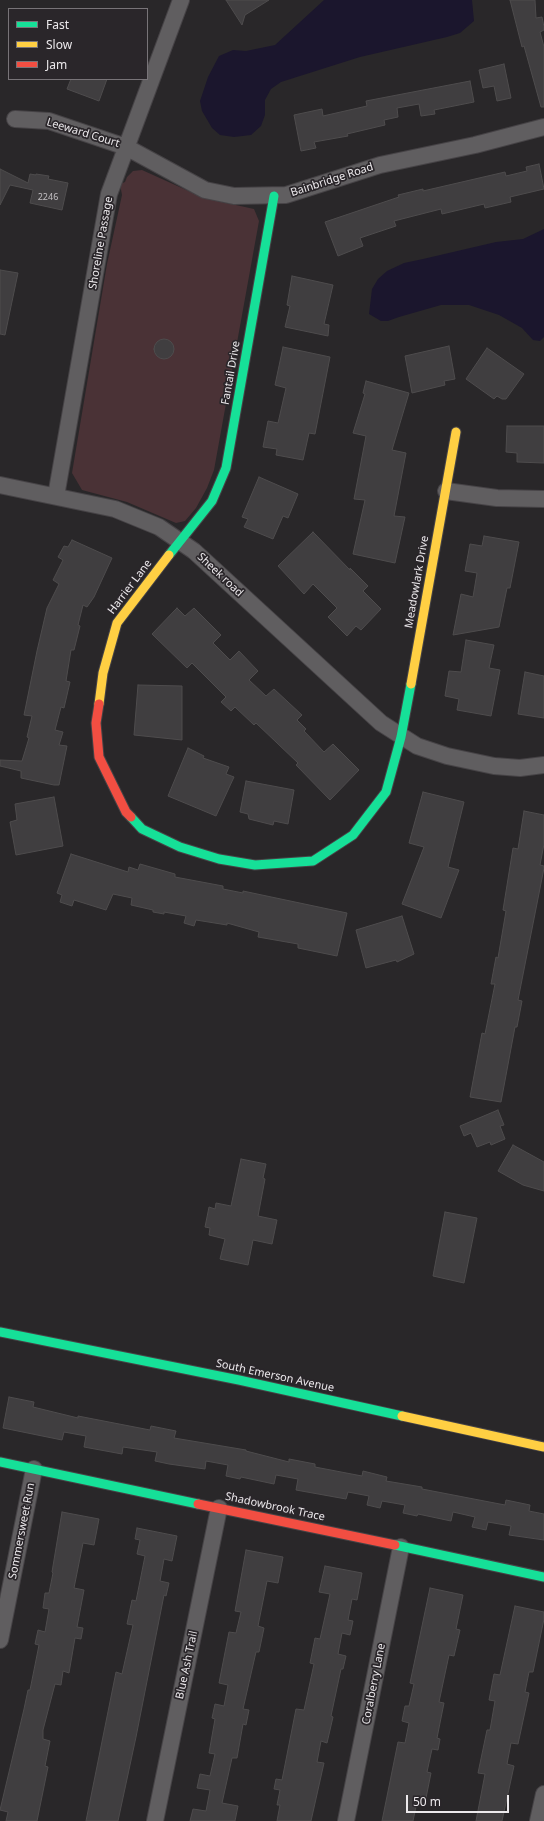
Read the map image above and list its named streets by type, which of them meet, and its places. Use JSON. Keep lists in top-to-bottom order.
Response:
{
  "streets": {
    "street": [
      "Leeward Court",
      "Bainbridge Road",
      "Shoreline Passage",
      "Fantail Drive",
      "Sheek road",
      "Meadowlark Drive",
      "Harrier Lane",
      "South Emerson Avenue",
      "Shadowbrook Trace",
      "Sommersweet Run",
      "Blue Ash Trail",
      "Coralberry Lane"
    ]
  },
  "crossings": [
    ["Leeward Court", "Bainbridge Road"],
    ["Leeward Court", "Shoreline Passage"],
    ["Bainbridge Road", "Shoreline Passage"],
    ["Bainbridge Road", "Fantail Drive"],
    ["Shoreline Passage", "Sheek road"],
    ["Fantail Drive", "Sheek road"],
    ["Fantail Drive", "Harrier Lane"],
    ["Sheek road", "Meadowlark Drive"],
    ["Sheek road", "Harrier Lane"],
    ["Meadowlark Drive", "Harrier Lane"],
    ["Shadowbrook Trace", "Sommersweet Run"],
    ["Shadowbrook Trace", "Blue Ash Trail"],
    ["Shadowbrook Trace", "Coralberry Lane"]
  ],
  "house_numbers": ["2246"],
  "legend": ["Fast", "Slow", "Jam"],
  "scale_bar": "50 m"
}
